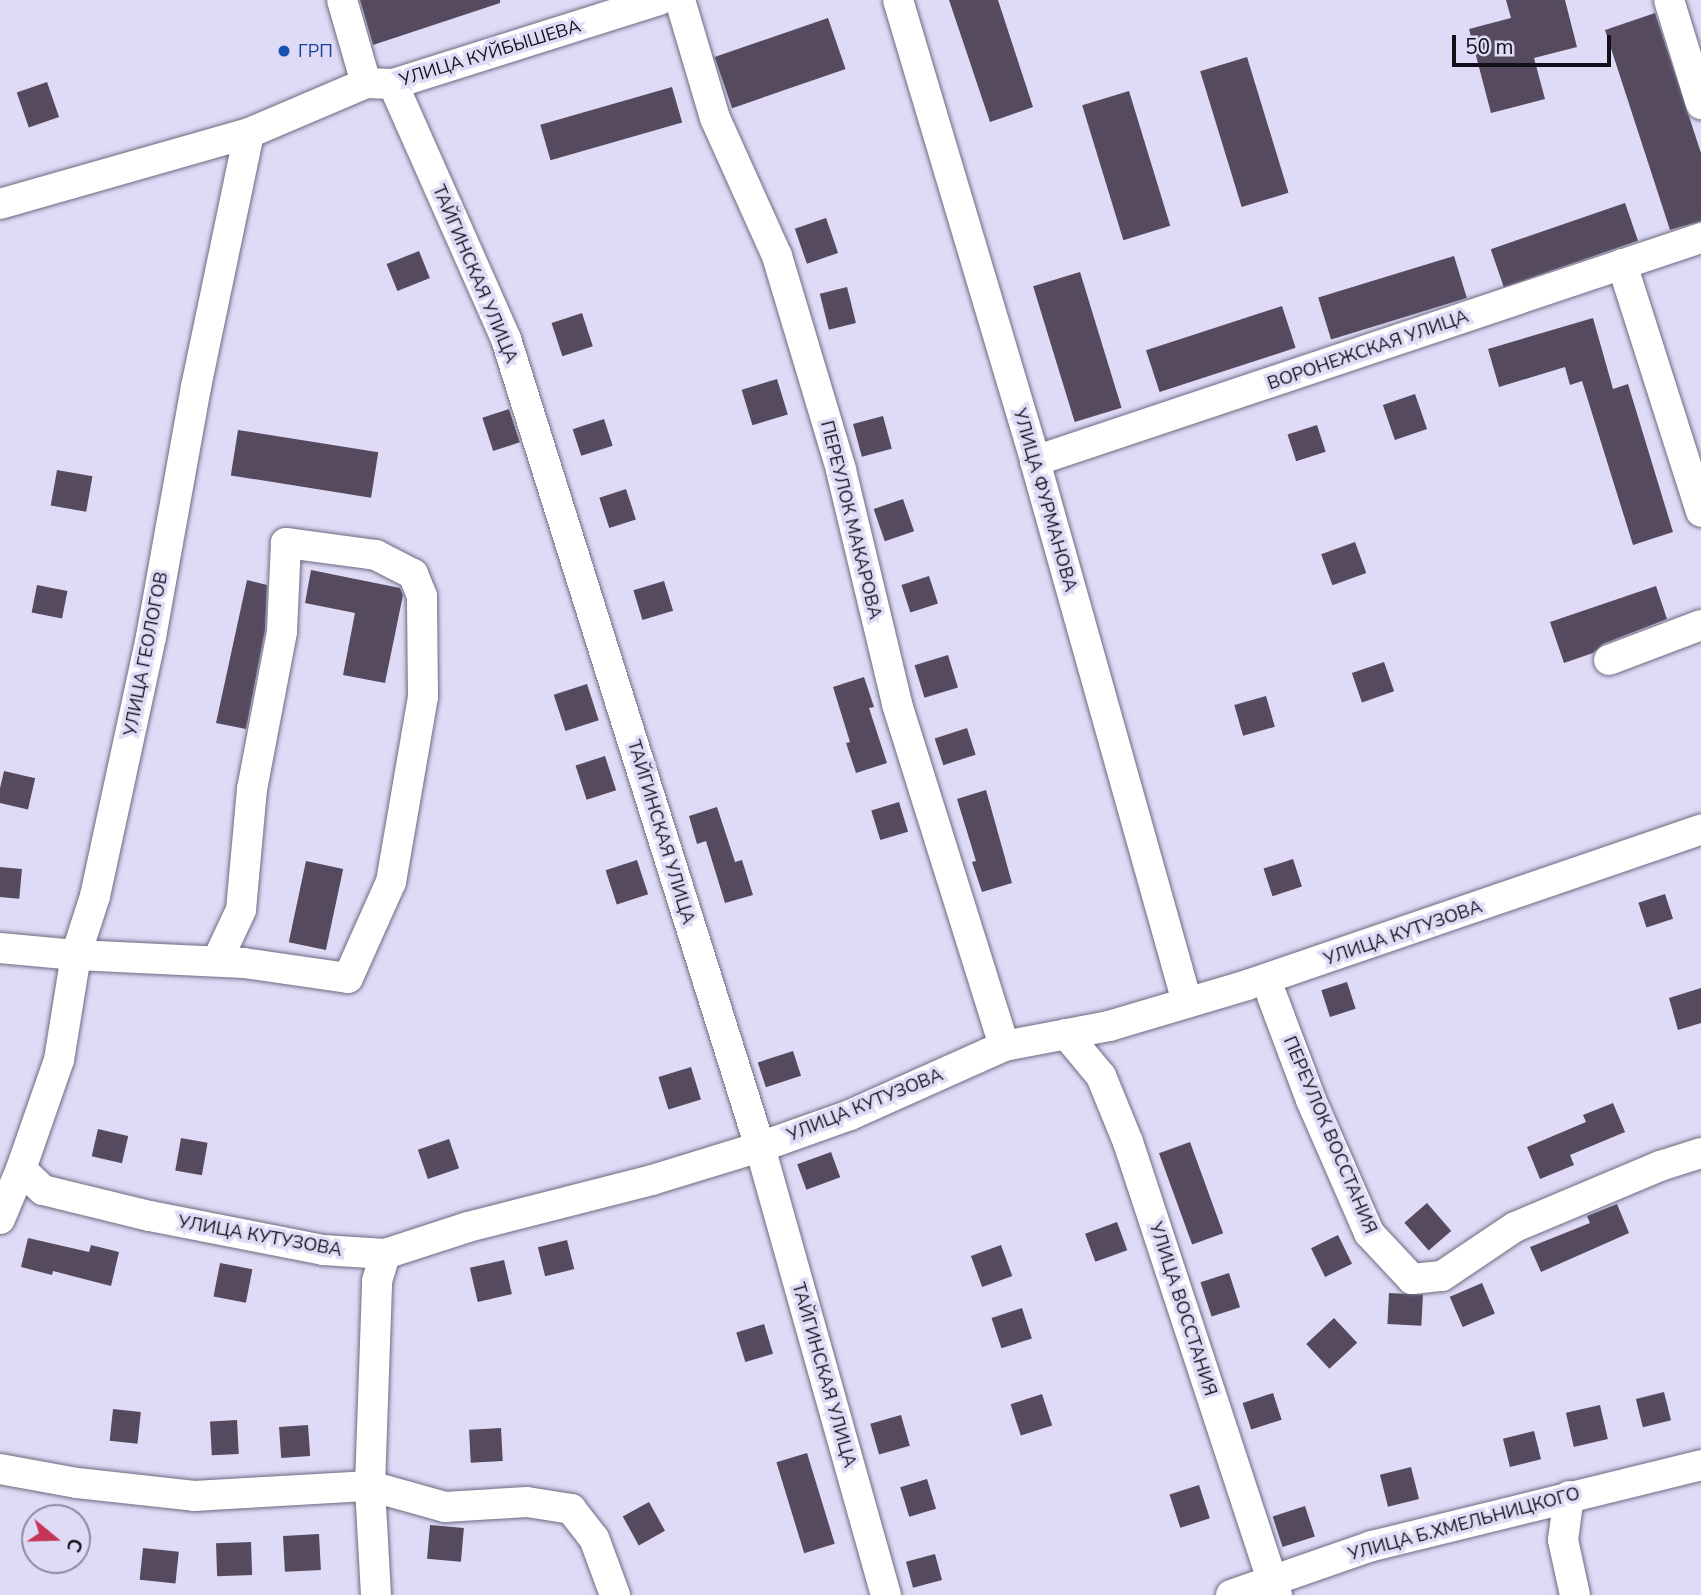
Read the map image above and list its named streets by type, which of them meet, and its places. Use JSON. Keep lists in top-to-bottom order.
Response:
{
  "streets": {
    "street": [
      "УЛИЦА КУЙБЫШЕВА",
      "ТАЙГИНСКАЯ УЛИЦА",
      "ВОРОНЕЖСКАЯ УЛИЦА",
      "УЛИЦА ФУРМАНОВА",
      "ПЕРЕУЛОК МАКАРОВА",
      "УЛИЦА ГЕОЛОГОВ",
      "УЛИЦА КУТУЗОВА",
      "ПЕРЕУЛОК ВОССТАНИЯ",
      "УЛИЦА ВОССТАНИЯ",
      "УЛИЦА Б.ХМЕЛЬНИЦКОГО"
    ]
  },
  "crossings": [
    ["УЛИЦА КУЙБЫШЕВА", "ТАЙГИНСКАЯ УЛИЦА"],
    ["УЛИЦА КУЙБЫШЕВА", "УЛИЦА ГЕОЛОГОВ"],
    ["ТАЙГИНСКАЯ УЛИЦА", "УЛИЦА КУТУЗОВА"],
    ["ВОРОНЕЖСКАЯ УЛИЦА", "УЛИЦА ФУРМАНОВА"],
    ["УЛИЦА ФУРМАНОВА", "УЛИЦА КУТУЗОВА"],
    ["ПЕРЕУЛОК МАКАРОВА", "УЛИЦА КУТУЗОВА"],
    ["УЛИЦА ГЕОЛОГОВ", "УЛИЦА КУТУЗОВА"],
    ["УЛИЦА КУТУЗОВА", "УЛИЦА ВОССТАНИЯ"],
    ["УЛИЦА ВОССТАНИЯ", "УЛИЦА Б.ХМЕЛЬНИЦКОГО"]
  ],
  "places": ["ГРП"],
  "scale_bar": "50 m",
  "north": "right"
}
